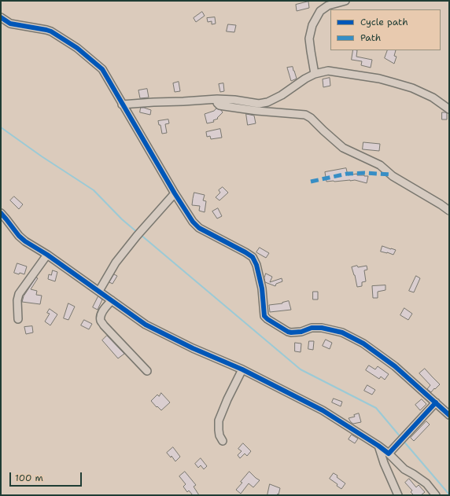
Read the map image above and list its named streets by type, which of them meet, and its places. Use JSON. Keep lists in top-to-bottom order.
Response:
{
  "legend": ["Cycle path", "Path"],
  "scale_bar": "100 m"
}
